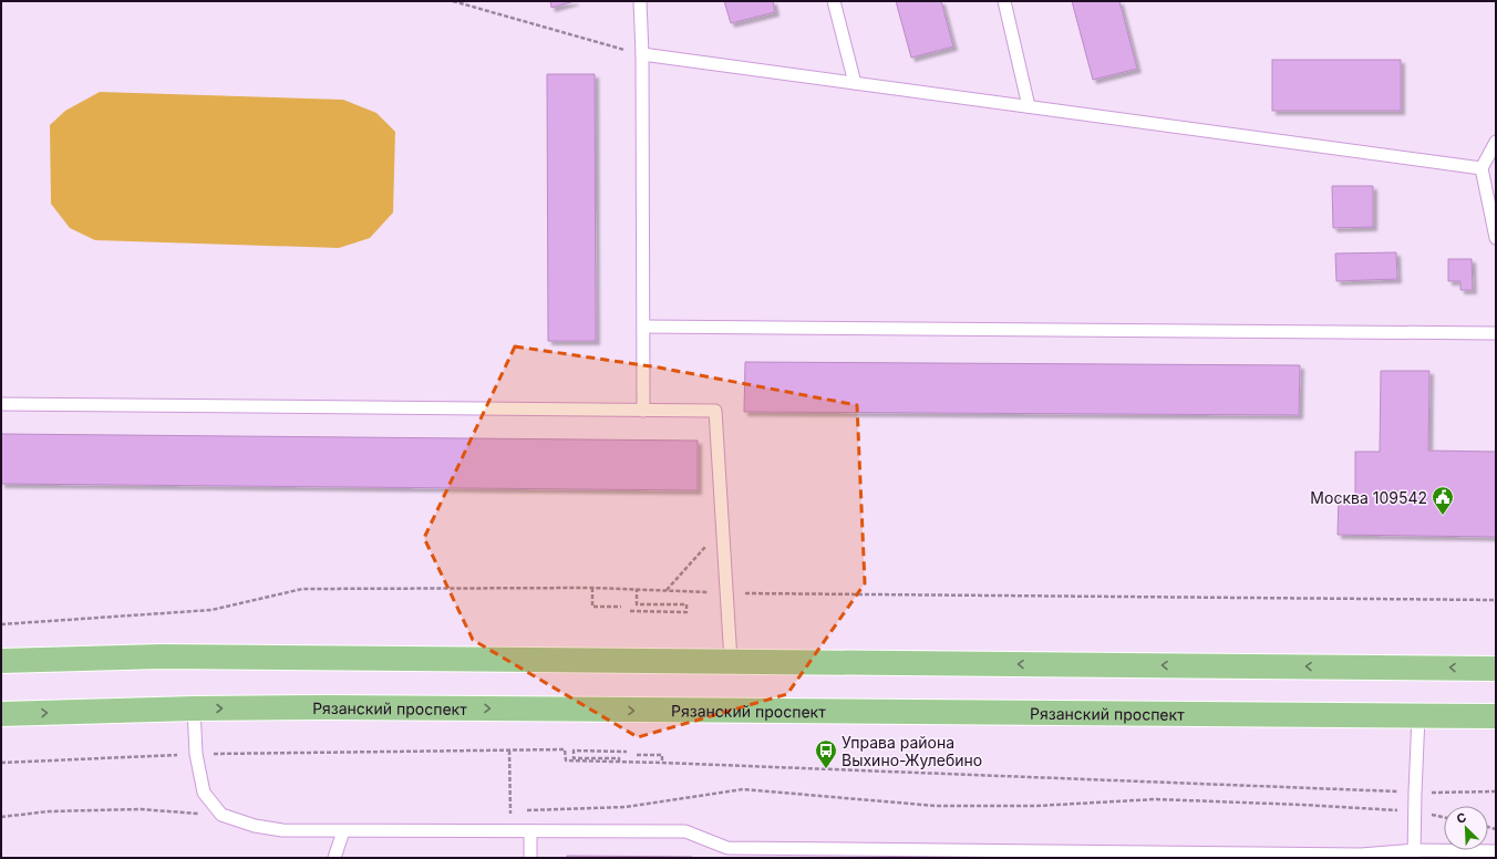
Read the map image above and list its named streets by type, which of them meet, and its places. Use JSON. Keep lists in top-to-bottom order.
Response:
{
  "streets": {
    "main road": ["Рязанский проспект"]
  },
  "places": {
    "public building": ["Москва 109542"],
    "bus stop": ["Управа района Выхино-Жулебино"]
  },
  "north": "top left"
}
